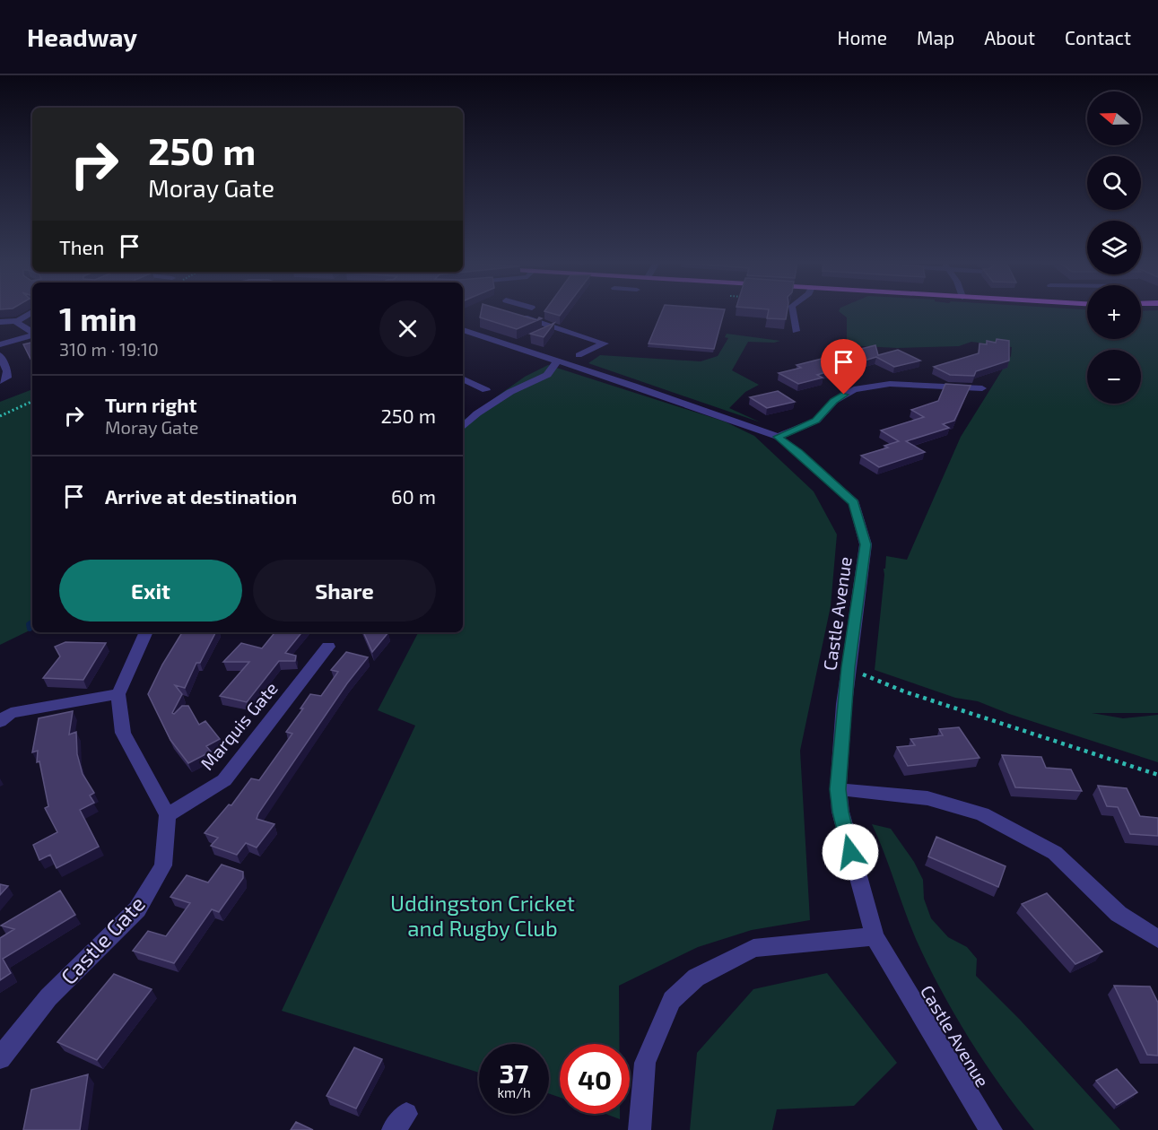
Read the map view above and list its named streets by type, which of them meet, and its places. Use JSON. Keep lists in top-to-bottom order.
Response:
{
  "streets": {
    "street": ["Castle Avenue", "Marquis Gate", "Castle Gate"]
  },
  "crossings": [
    ["Marquis Gate", "Castle Gate"]
  ],
  "parks": ["Uddingston Cricket and Rugby Club"],
  "north": "left",
  "page": {
    "header": "Headway",
    "nav": [
      "Home",
      "Map",
      "About",
      "Contact"
    ],
    "map_buttons": ["+", "−"],
    "turn": ["250 m", "Moray Gate"],
    "then": "Then",
    "heading": ["1 min", "310 m · 19:10"],
    "list": [
      {
        "name": "Turn right",
        "note": "Moray Gate",
        "value": "250 m"
      },
      {
        "name": "Arrive at destination",
        "value": "60 m"
      }
    ],
    "buttons": ["Exit", "Share"],
    "speed": "37 km/h",
    "limit": "40"
  }
}
